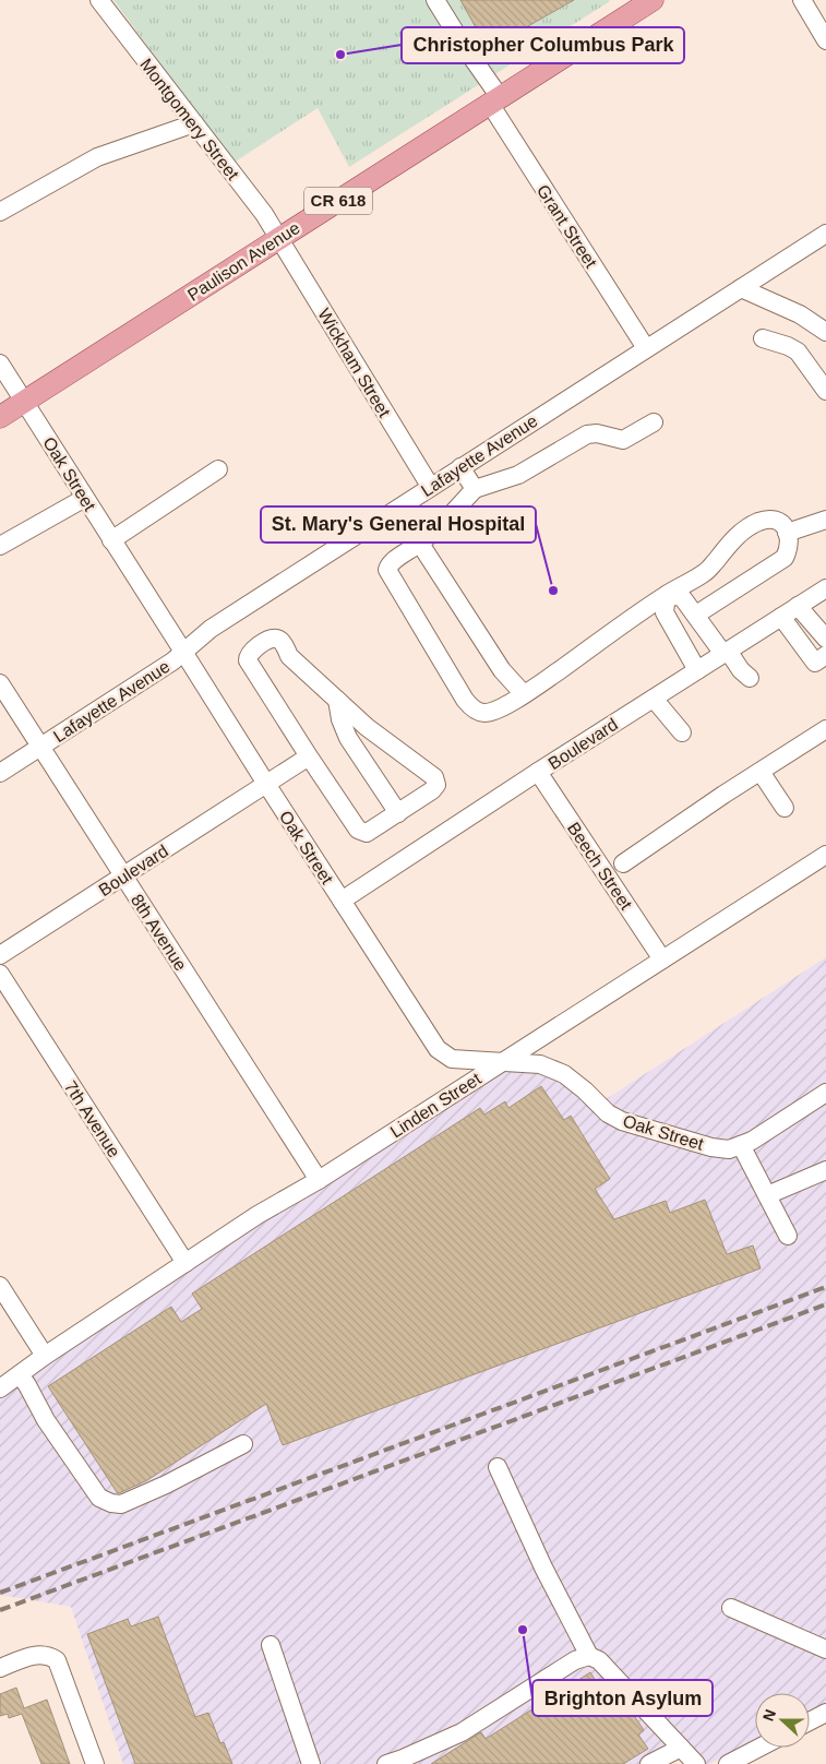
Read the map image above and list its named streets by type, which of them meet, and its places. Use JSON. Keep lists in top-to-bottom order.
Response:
{
  "streets": {
    "main road": ["CR 618", "Paulison Avenue"],
    "street": [
      "Montgomery Street",
      "Grant Street",
      "Wickham Street",
      "Lafayette Avenue",
      "Oak Street",
      "Boulevard",
      "Beech Street",
      "8th Avenue",
      "Linden Street",
      "7th Avenue"
    ]
  },
  "crossings": [
    ["Montgomery Street", "Paulison Avenue"],
    ["Montgomery Street", "Wickham Street"],
    ["Grant Street", "Paulison Avenue"],
    ["Grant Street", "Lafayette Avenue"],
    ["Paulison Avenue", "Wickham Street"],
    ["Paulison Avenue", "Oak Street"],
    ["Wickham Street", "Lafayette Avenue"],
    ["Lafayette Avenue", "Oak Street"],
    ["Lafayette Avenue", "8th Avenue"],
    ["Oak Street", "Boulevard"],
    ["Oak Street", "Linden Street"],
    ["Boulevard", "Beech Street"],
    ["Boulevard", "8th Avenue"],
    ["Beech Street", "Linden Street"],
    ["8th Avenue", "Linden Street"],
    ["Linden Street", "7th Avenue"]
  ],
  "places": ["Christopher Columbus Park", "St. Mary's General Hospital", "Brighton Asylum"],
  "north": "left"
}
